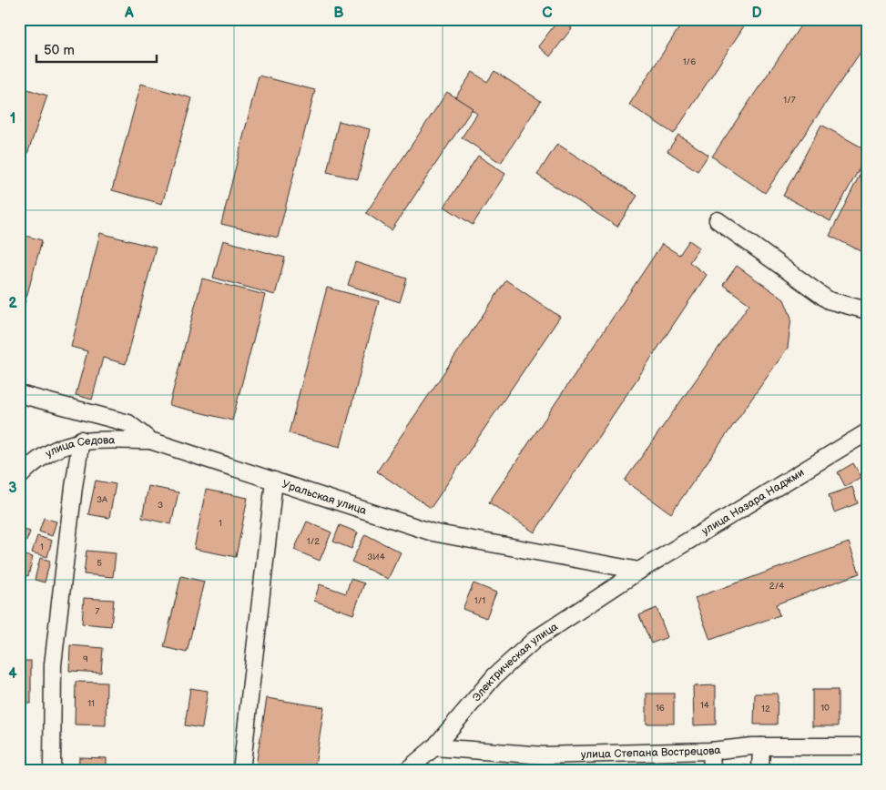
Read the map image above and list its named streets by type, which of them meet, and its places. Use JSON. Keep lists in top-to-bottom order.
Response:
{
  "streets": {
    "street": [
      "улица Седова",
      "Уральская улица",
      "улица Назара Наджми",
      "Электрическая улица",
      "улица Степана Вострецова"
    ]
  },
  "crossings": [
    ["улица Седова", "Уральская улица"],
    ["Уральская улица", "улица Назара Наджми"],
    ["Уральская улица", "Электрическая улица"],
    ["улица Назара Наджми", "Электрическая улица"],
    ["Электрическая улица", "улица Степана Вострецова"]
  ],
  "house_numbers": [
    "1/6",
    "1/7",
    "3А",
    "3",
    "1",
    "1/2",
    "1",
    "3И4",
    "5",
    "2/4",
    "1/1",
    "7",
    "9",
    "11",
    "14",
    "16",
    "10",
    "12"
  ],
  "scale_bar": "50 m",
  "grid": {
    "columns": [
      "A",
      "B",
      "C",
      "D"
    ],
    "rows": [
      "1",
      "2",
      "3",
      "4"
    ]
  }
}
